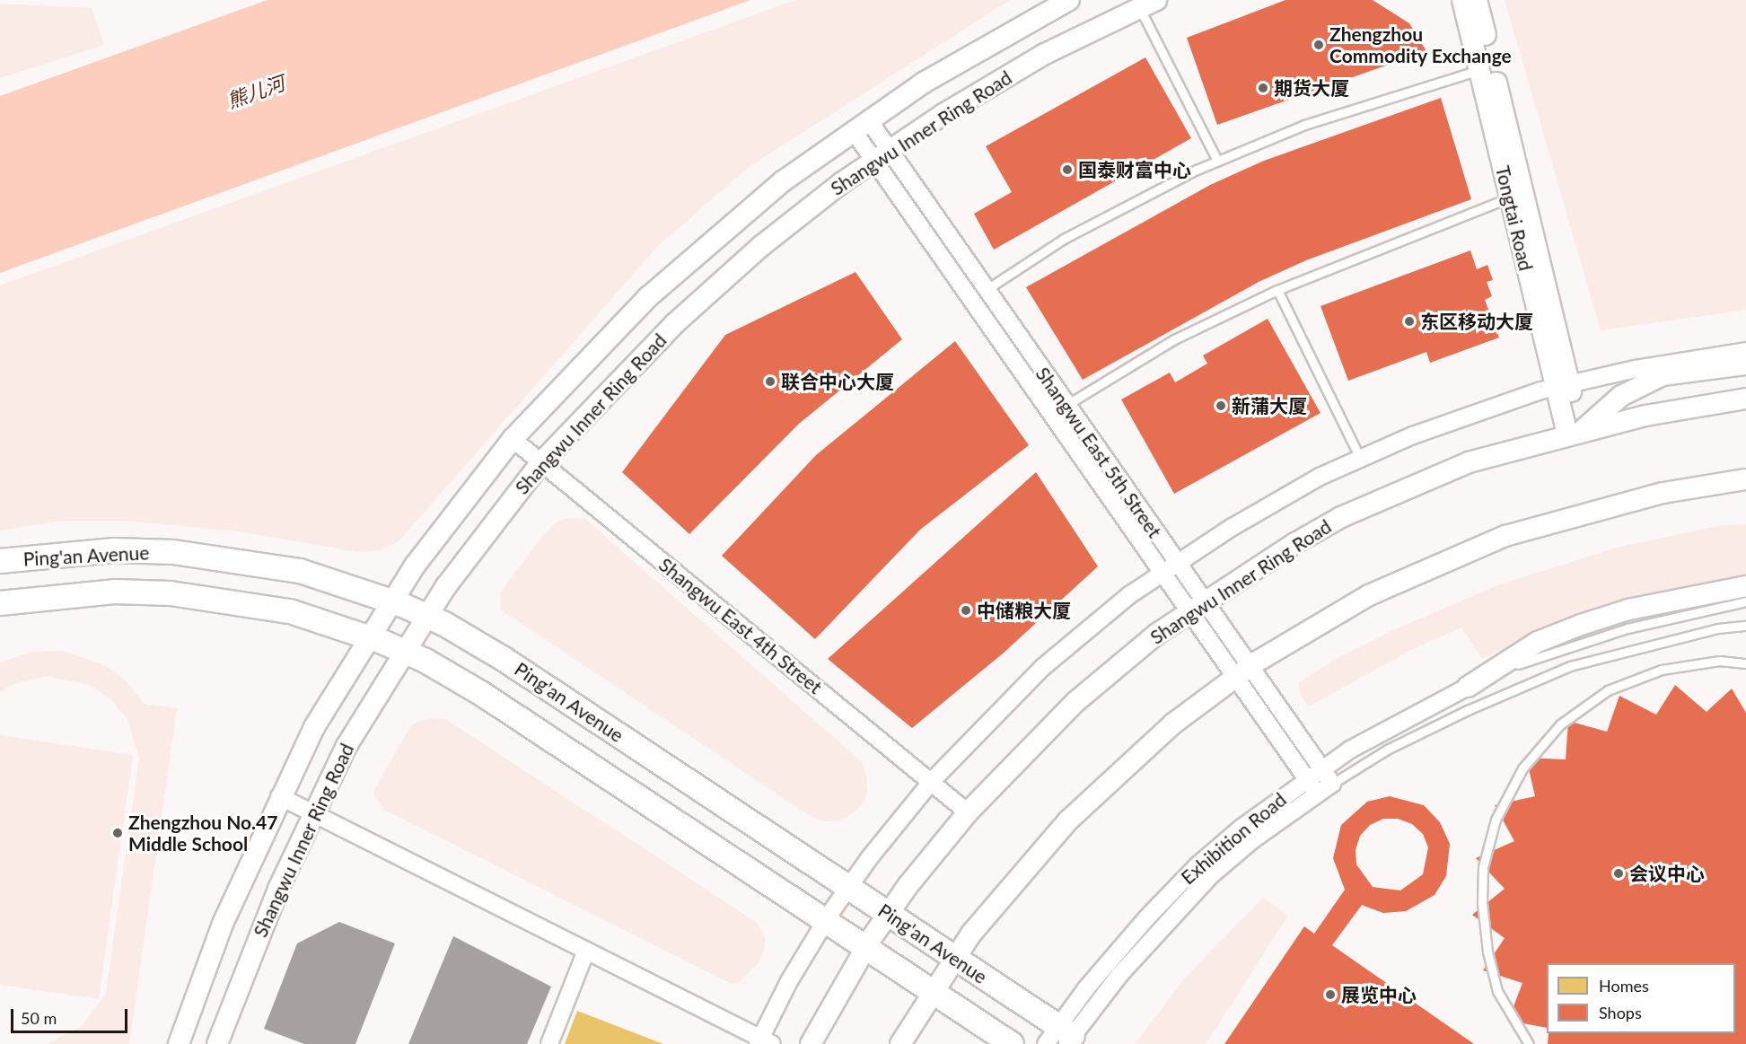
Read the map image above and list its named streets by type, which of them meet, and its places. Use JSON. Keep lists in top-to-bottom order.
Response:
{
  "streets": {
    "main road": ["Ping'an Avenue"],
    "street": [
      "Shangwu Inner Ring Road",
      "Tongtai Road",
      "Shangwu East 5th Street",
      "Shangwu East 4th Street",
      "Exhibition Road"
    ]
  },
  "crossings": [
    ["Shangwu Inner Ring Road", "Tongtai Road"],
    ["Shangwu Inner Ring Road", "Shangwu East 5th Street"],
    ["Shangwu Inner Ring Road", "Ping'an Avenue"],
    ["Shangwu Inner Ring Road", "Shangwu East 4th Street"],
    ["Shangwu East 5th Street", "Exhibition Road"],
    ["Ping'an Avenue", "Exhibition Road"]
  ],
  "water": ["熊儿河"],
  "places": [
    "Zhengzhou Commodity Exchange",
    "期货大厦",
    "国泰财富中心",
    "东区移动大厦",
    "联合中心大厦",
    "新蒲大厦",
    "中储粮大厦",
    "Zhengzhou No.47 Middle School",
    "会议中心",
    "展览中心"
  ],
  "legend": ["Homes", "Shops"],
  "scale_bar": "50 m"
}
